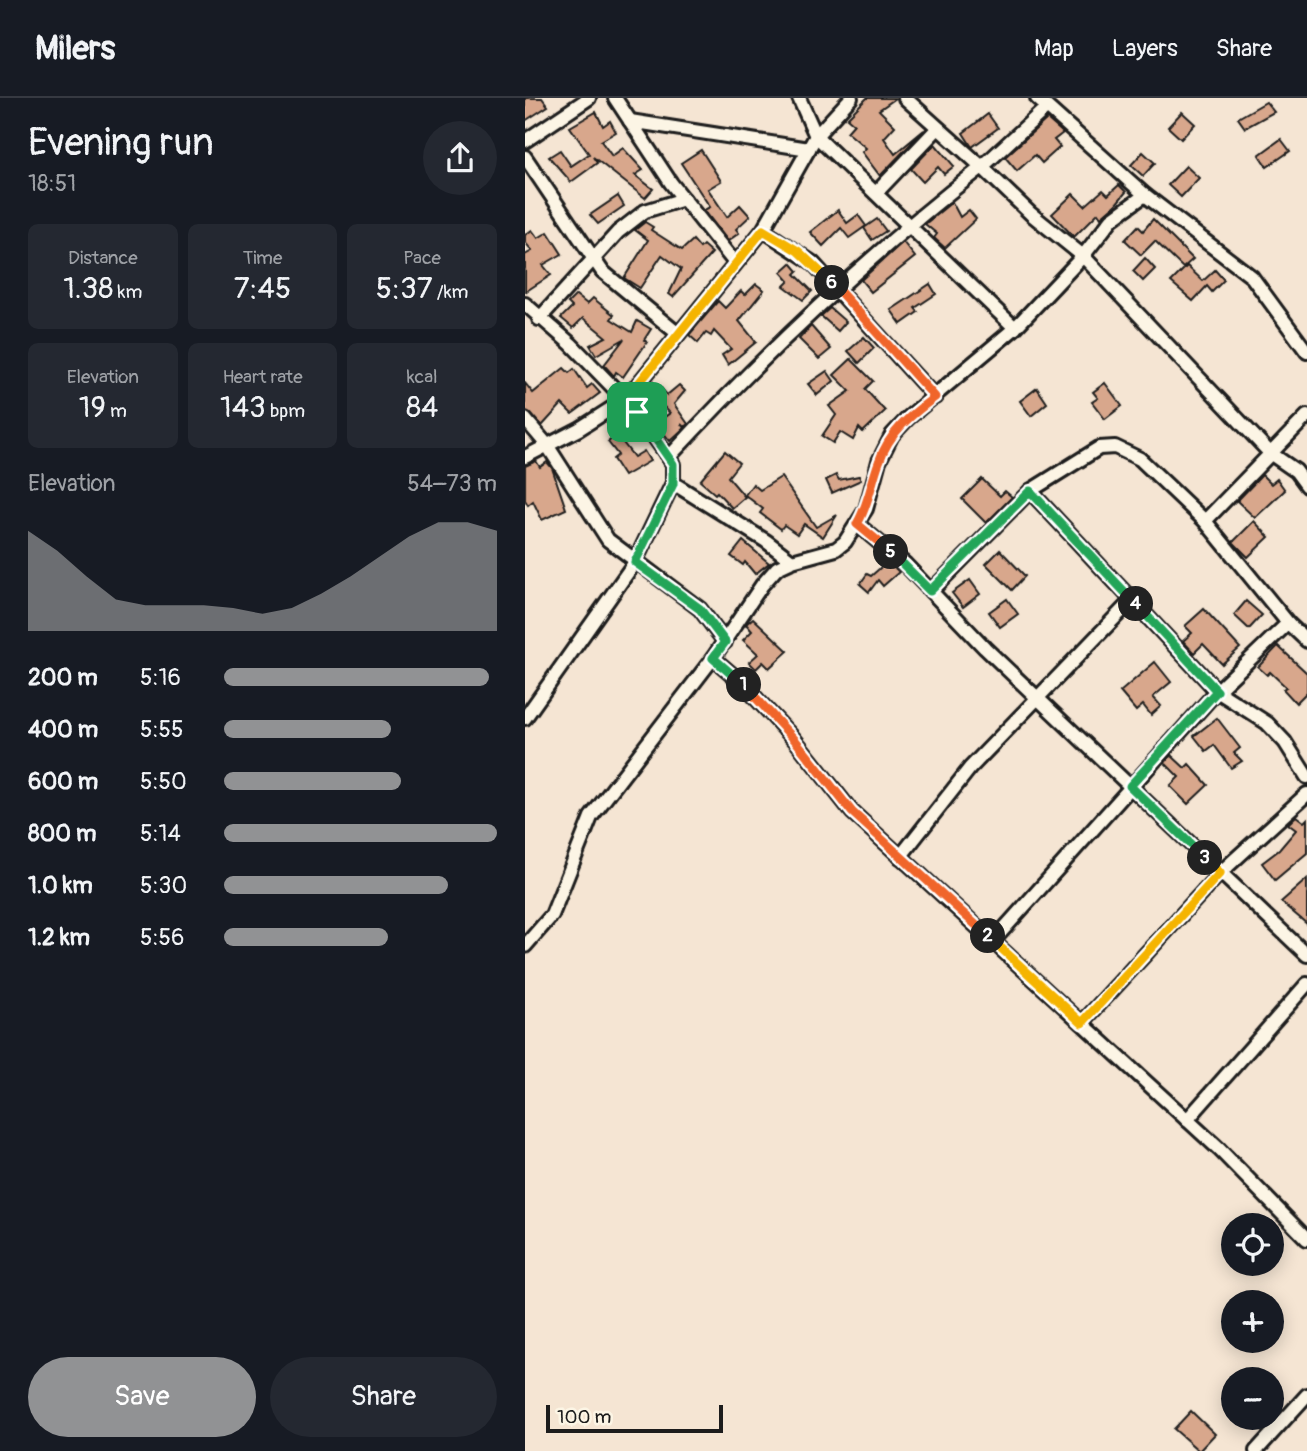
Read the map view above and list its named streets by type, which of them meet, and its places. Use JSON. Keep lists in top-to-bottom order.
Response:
{
  "scale_bar": "100 m",
  "page": {
    "header": "Milers",
    "nav": ["Map", "Layers", "Share"],
    "heading": ["Evening run", "18:51"],
    "stats": [
      ["Distance", "1.38 km"],
      ["Time", "7:45"],
      ["Pace", "5:37 /km"],
      ["Elevation", "19 m"],
      ["Heart rate", "143 bpm"],
      ["kcal", "84"]
    ],
    "pins": [
      "6",
      "5",
      "4",
      "1",
      "3",
      "2"
    ],
    "chart": ["Elevation", "54–73 m"],
    "list": [
      {
        "name": "200 m",
        "note": "5:16"
      },
      {
        "name": "400 m",
        "note": "5:55"
      },
      {
        "name": "600 m",
        "note": "5:50"
      },
      {
        "name": "800 m",
        "note": "5:14"
      },
      {
        "name": "1.0 km",
        "note": "5:30"
      },
      {
        "name": "1.2 km",
        "note": "5:56"
      }
    ],
    "map_buttons": ["+", "−"],
    "buttons": ["Save", "Share"],
    "scale": "100 m"
  }
}
